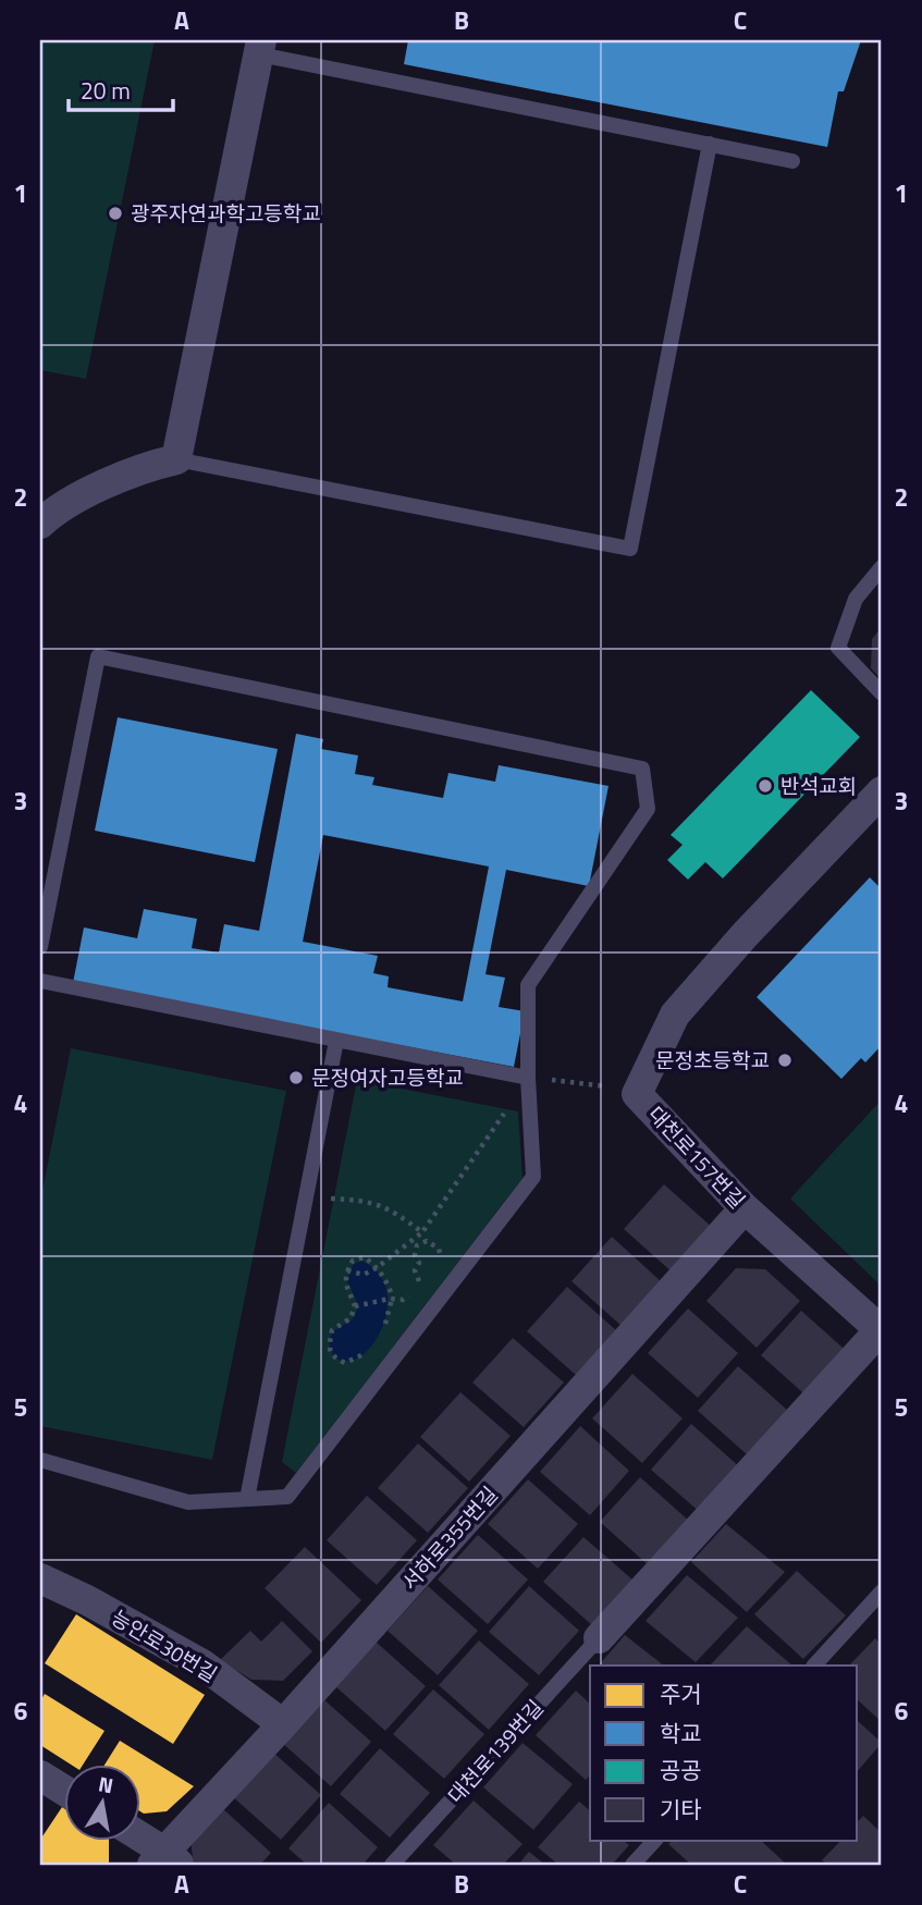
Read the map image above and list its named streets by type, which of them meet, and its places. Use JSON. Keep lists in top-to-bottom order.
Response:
{
  "streets": {
    "street": ["대천로157번길", "서하로355번길", "능안로30번길"],
    "lane": ["대천로139번길"]
  },
  "crossings": [
    ["대천로157번길", "서하로355번길"],
    ["대천로157번길", "대천로139번길"],
    ["서하로355번길", "능안로30번길"]
  ],
  "places": [
    "광주자연과학고등학교",
    "반석교회",
    "문정초등학교",
    "문정여자고등학교"
  ],
  "legend": [
    "주거",
    "학교",
    "공공",
    "기타"
  ],
  "scale_bar": "20 m",
  "north": "top",
  "grid": {
    "columns": ["A", "B", "C"],
    "rows": [
      "1",
      "2",
      "3",
      "4",
      "5",
      "6"
    ]
  }
}
